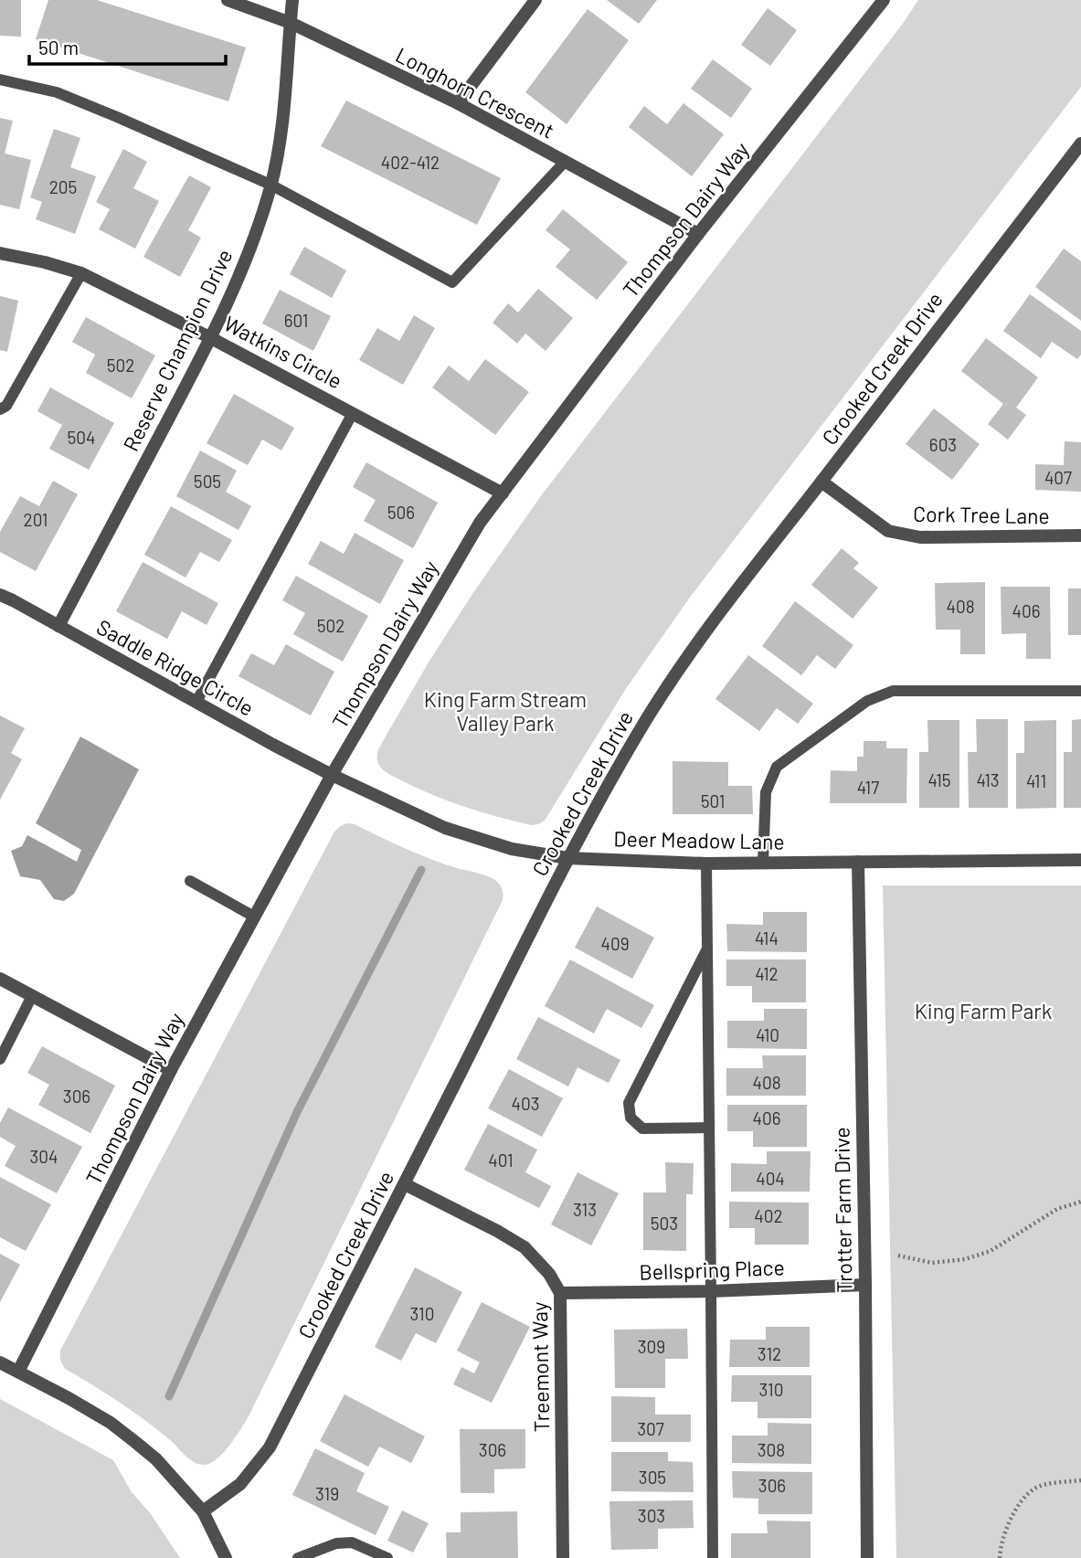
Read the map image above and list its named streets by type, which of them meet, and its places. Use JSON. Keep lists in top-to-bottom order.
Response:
{
  "streets": {
    "street": [
      "Longhorn Crescent",
      "Thompson Dairy Way",
      "Reserve Champion Drive",
      "Watkins Circle",
      "Crooked Creek Drive",
      "Cork Tree Lane",
      "Saddle Ridge Circle",
      "Deer Meadow Lane",
      "Trotter Farm Drive",
      "Bellspring Place",
      "Treemont Way"
    ]
  },
  "crossings": [
    ["Longhorn Crescent", "Thompson Dairy Way"],
    ["Longhorn Crescent", "Reserve Champion Drive"],
    ["Thompson Dairy Way", "Watkins Circle"],
    ["Thompson Dairy Way", "Saddle Ridge Circle"],
    ["Thompson Dairy Way", "Deer Meadow Lane"],
    ["Reserve Champion Drive", "Watkins Circle"],
    ["Reserve Champion Drive", "Saddle Ridge Circle"],
    ["Crooked Creek Drive", "Cork Tree Lane"],
    ["Crooked Creek Drive", "Deer Meadow Lane"],
    ["Crooked Creek Drive", "Treemont Way"],
    ["Saddle Ridge Circle", "Deer Meadow Lane"],
    ["Deer Meadow Lane", "Trotter Farm Drive"],
    ["Trotter Farm Drive", "Bellspring Place"],
    ["Bellspring Place", "Treemont Way"]
  ],
  "parks": ["King Farm Stream Valley Park", "King Farm Park"],
  "house_numbers": [
    "402-412",
    "205",
    "601",
    "502",
    "504",
    "603",
    "407",
    "505",
    "506",
    "201",
    "408",
    "406",
    "502",
    "415",
    "413",
    "411",
    "417",
    "501",
    "414",
    "409",
    "412",
    "410",
    "408",
    "306",
    "403",
    "406",
    "304",
    "401",
    "404",
    "313",
    "402",
    "503",
    "310",
    "309",
    "312",
    "310",
    "307",
    "306",
    "308",
    "305",
    "306",
    "319",
    "303"
  ],
  "scale_bar": "50 m"
}
